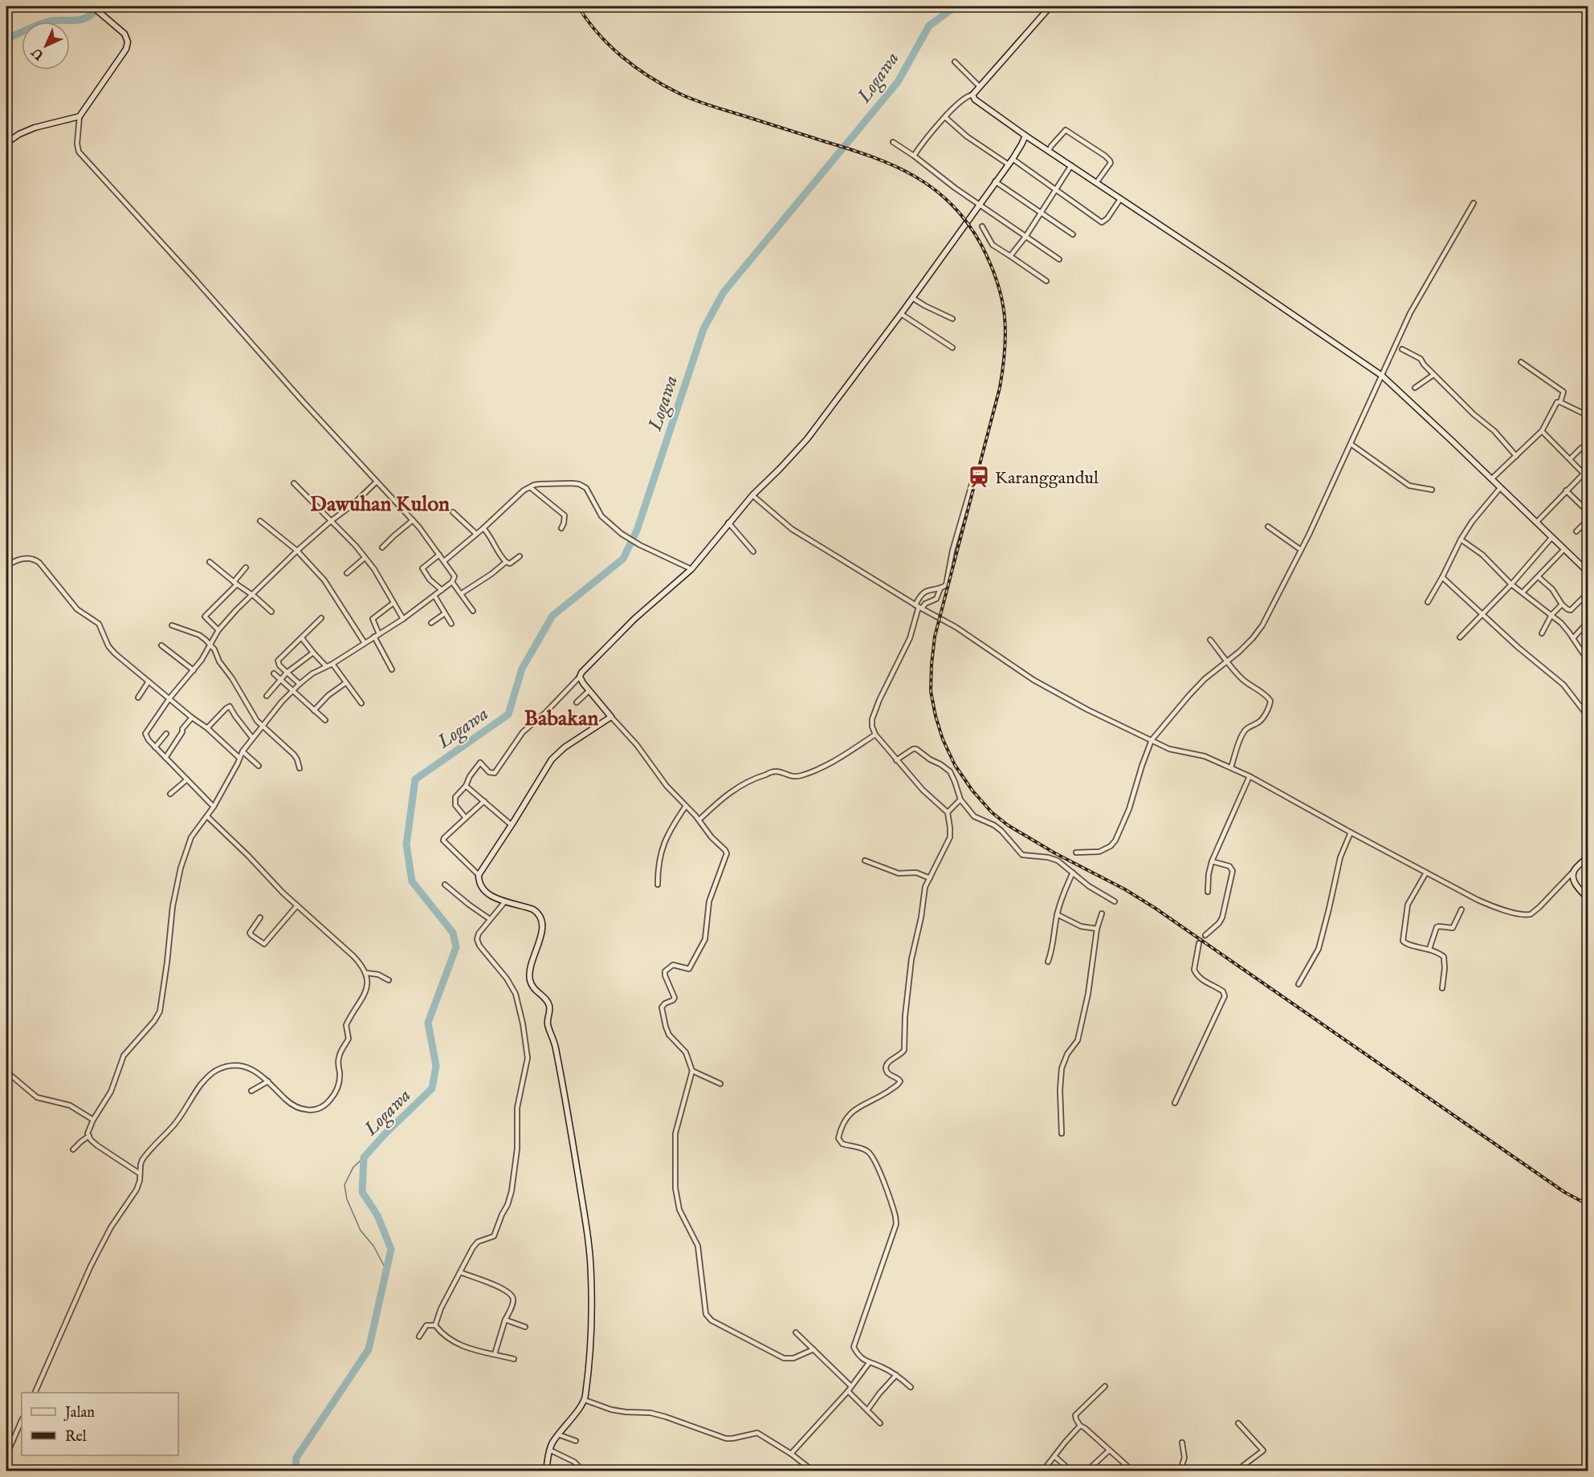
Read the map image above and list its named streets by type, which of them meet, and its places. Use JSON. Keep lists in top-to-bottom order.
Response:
{
  "districts": ["Dawuhan Kulon", "Babakan"],
  "water": ["Logawa"],
  "places": {
    "station": ["Karanggandul"]
  },
  "legend": ["Jalan", "Rel"],
  "north": "bottom left"
}
